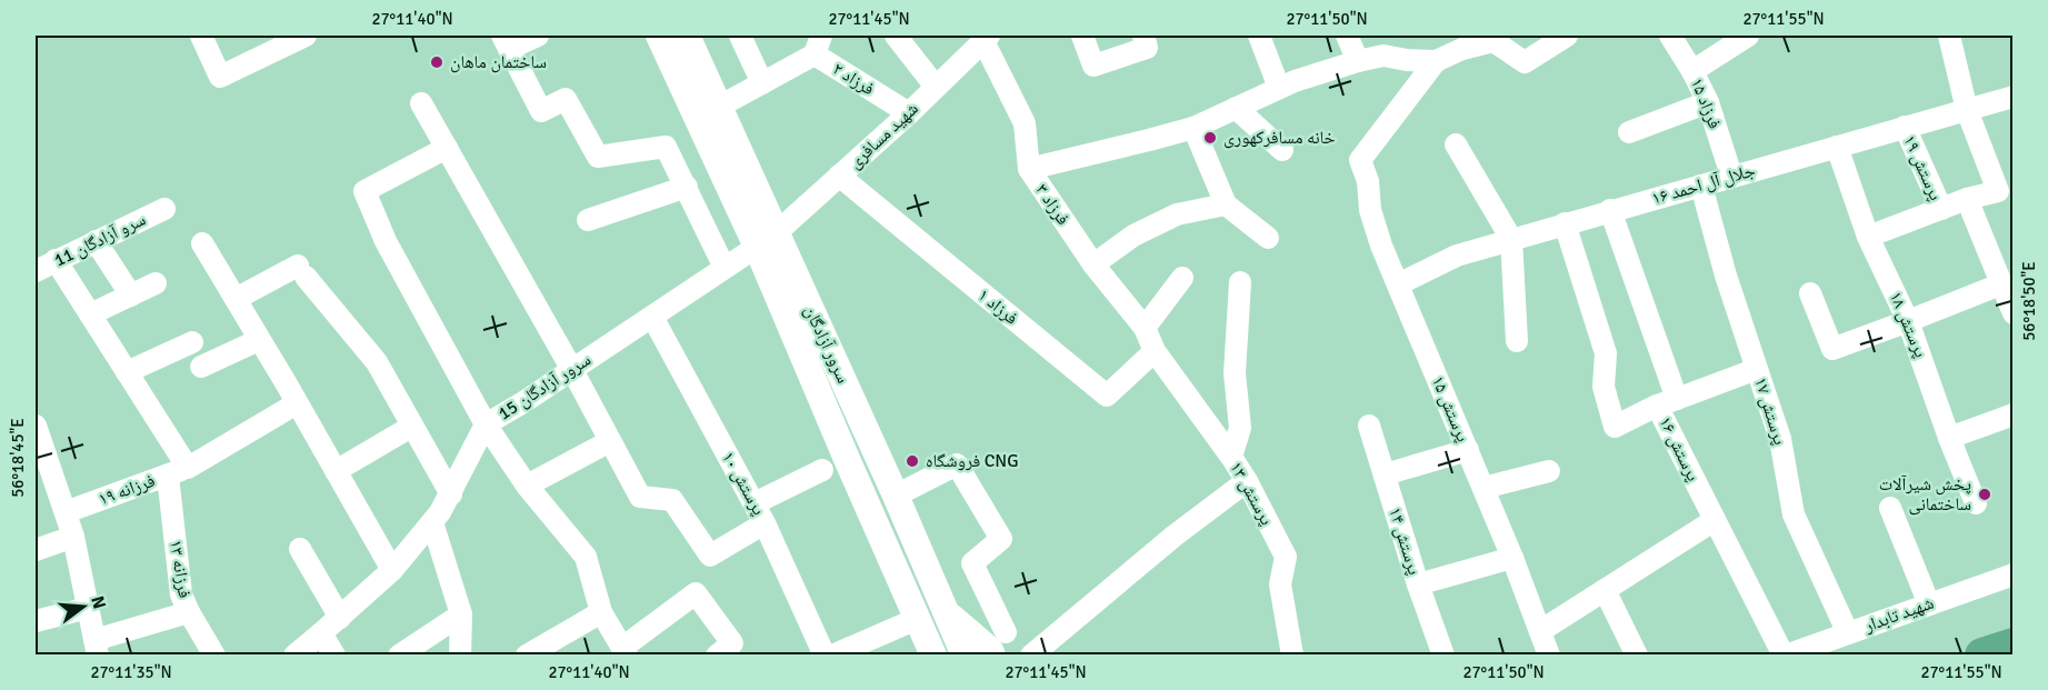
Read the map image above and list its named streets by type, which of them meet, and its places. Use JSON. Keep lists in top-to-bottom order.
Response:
{
  "streets": {
    "main road": ["سرور آزادگان"],
    "street": [
      "فرزاد ۲",
      "فرزاد ۱۵",
      "شهید مسافری",
      "پرستش ۱۹",
      "جلال آل احمد ۱۶",
      "فرزاد ۳",
      "سرو آزادگان 11",
      "فرزاد ۱",
      "پرستش ۱۸",
      "سرور آزادگان 15",
      "پرستش ۱۵",
      "پرستش ۱۷",
      "پرستش ۱۶",
      "پرستش ۱۰",
      "فرزانه ۱۹",
      "پرستش ۱۳",
      "پرستش ۱۴",
      "فرزانه ۱۳",
      "شهید تابدار"
    ]
  },
  "crossings": [
    ["فرزاد ۲", "شهید مسافری"],
    ["فرزاد ۱۵", "جلال آل احمد ۱۶"],
    ["شهید مسافری", "فرزاد ۳"],
    ["شهید مسافری", "فرزاد ۱"],
    ["شهید مسافری", "سرور آزادگان"],
    ["شهید مسافری", "سرور آزادگان 15"],
    ["پرستش ۱۹", "جلال آل احمد ۱۶"],
    ["جلال آل احمد ۱۶", "پرستش ۱۸"],
    ["جلال آل احمد ۱۶", "پرستش ۱۵"],
    ["جلال آل احمد ۱۶", "پرستش ۱۷"],
    ["جلال آل احمد ۱۶", "پرستش ۱۶"],
    ["فرزاد ۳", "فرزاد ۱"],
    ["فرزاد ۳", "پرستش ۱۳"],
    ["فرزاد ۱", "پرستش ۱۳"],
    ["سرور آزادگان", "سرور آزادگان 15"],
    ["سرور آزادگان 15", "پرستش ۱۰"],
    ["پرستش ۱۷", "شهید تابدار"],
    ["پرستش ۱۶", "شهید تابدار"],
    ["فرزانه ۱۹", "فرزانه ۱۳"]
  ],
  "places": [
    "ساختمان ماهان",
    "خانه مسافرکهوری",
    "فروشگاه CNG",
    "پخش شیرآلات ساختمانی"
  ],
  "north": "right",
  "coordinates": [
    "27°11'40\"N",
    "27°11'45\"N",
    "27°11'50\"N",
    "27°11'55\"N",
    "56°18'50\"E",
    "56°18'45\"E",
    "27°11'35\"N"
  ]
}
